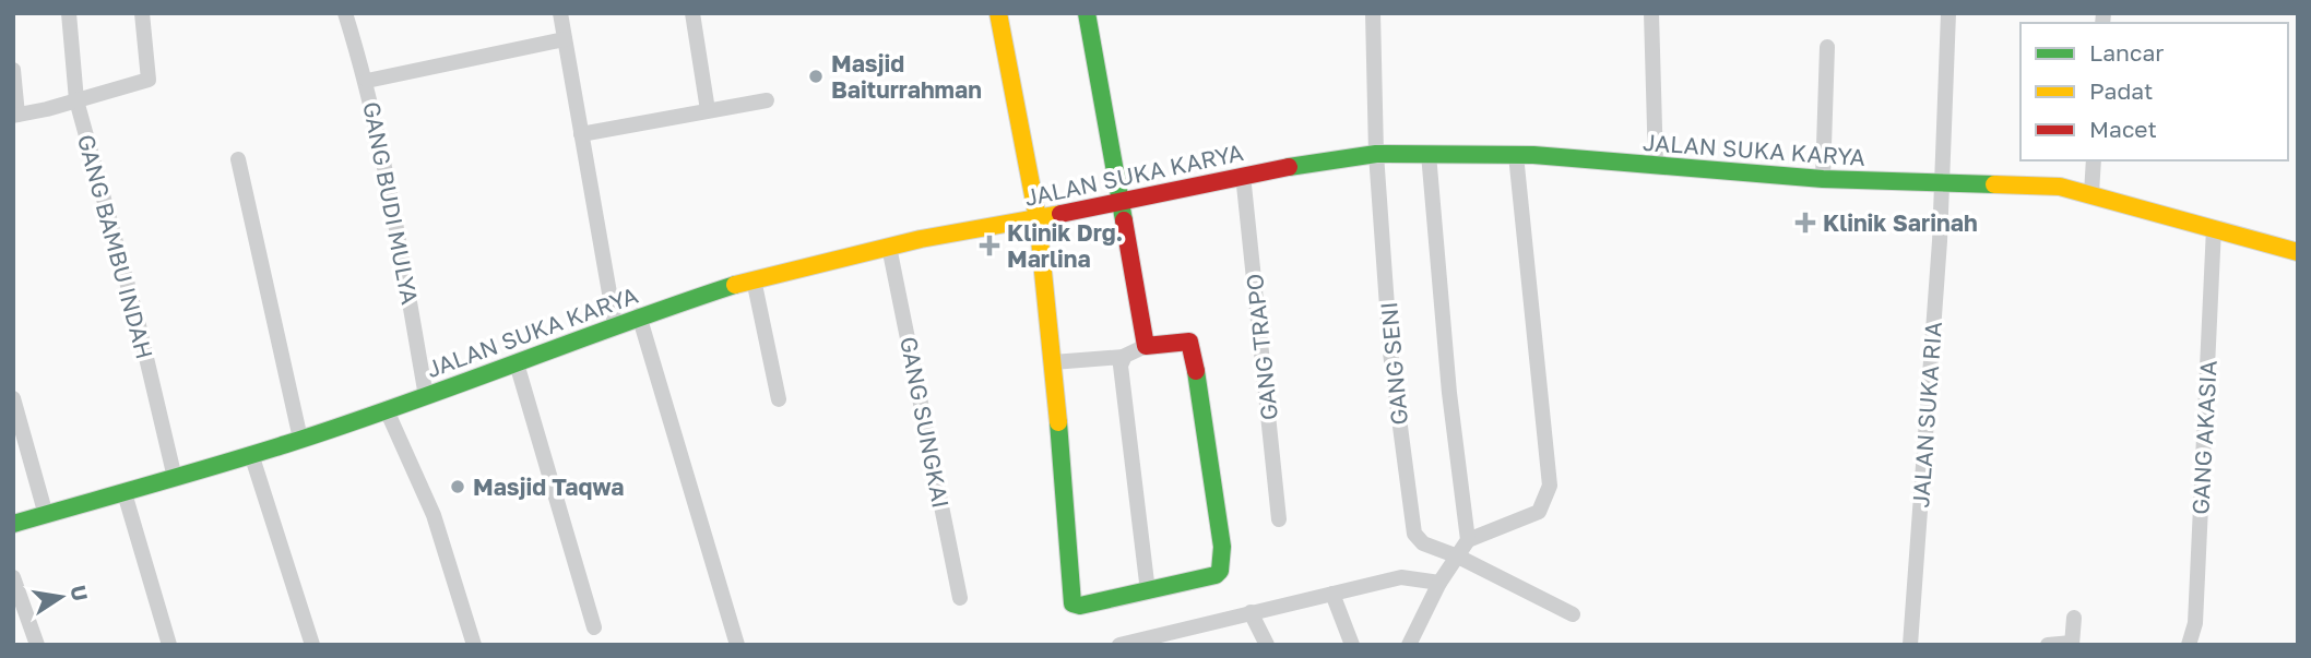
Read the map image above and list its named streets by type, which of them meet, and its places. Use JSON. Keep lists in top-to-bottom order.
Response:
{
  "streets": {
    "main road": ["JALAN SUKA KARYA"],
    "street": [
      "GANG BUDI MULYA",
      "GANG BAMBU INDAH",
      "GANG TRAPO",
      "GANG SENI",
      "JALAN SUKA RIA",
      "GANG SUNGKAI",
      "GANG AKASIA"
    ]
  },
  "crossings": [
    ["JALAN SUKA KARYA", "GANG BUDI MULYA"],
    ["JALAN SUKA KARYA", "GANG BAMBU INDAH"],
    ["JALAN SUKA KARYA", "GANG TRAPO"],
    ["JALAN SUKA KARYA", "GANG SENI"],
    ["JALAN SUKA KARYA", "JALAN SUKA RIA"],
    ["JALAN SUKA KARYA", "GANG SUNGKAI"],
    ["JALAN SUKA KARYA", "GANG AKASIA"]
  ],
  "places": {
    "other": ["Masjid Baiturrahman", "Masjid Taqwa"],
    "health": ["Klinik Sarinah", "Klinik Drg. Marlina"]
  },
  "legend": ["Lancar", "Padat", "Macet"],
  "north": "right"
}
